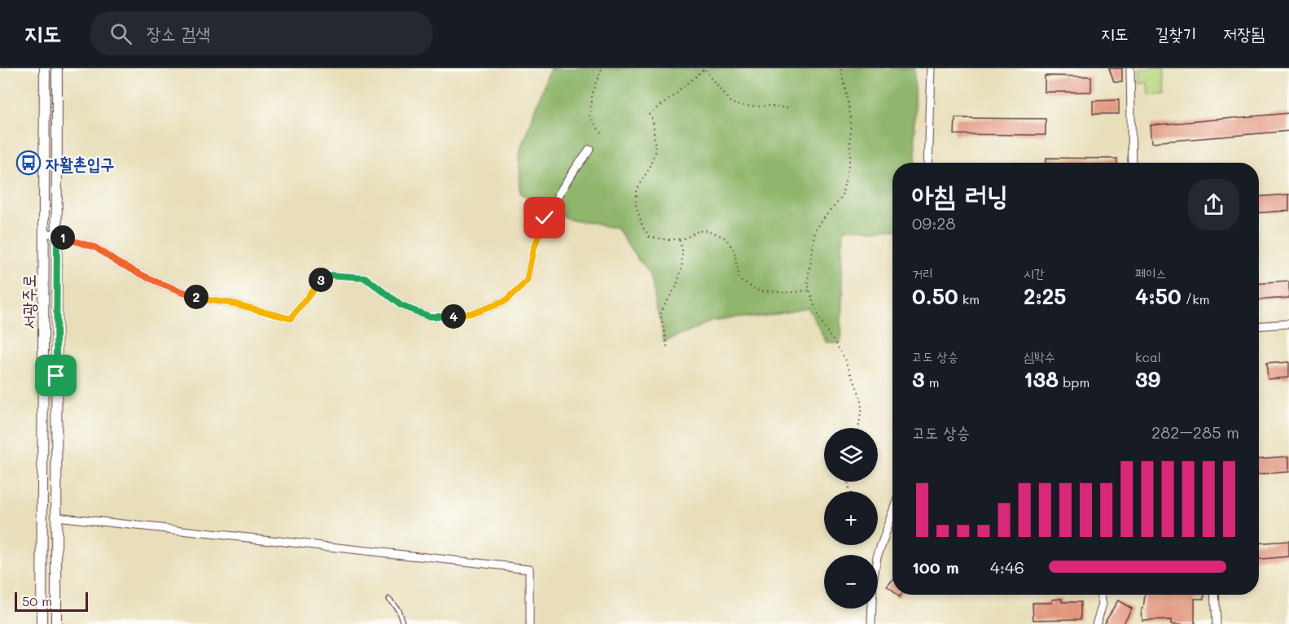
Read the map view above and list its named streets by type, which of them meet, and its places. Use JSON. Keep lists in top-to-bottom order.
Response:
{
  "streets": {
    "street": ["서광주로"]
  },
  "places": {
    "bus stop": ["자활촌입구"]
  },
  "scale_bar": "50 m",
  "page": {
    "header": "지도",
    "search": "장소 검색",
    "nav": ["지도", "길찾기", "저장됨"],
    "heading": ["아침 러닝", "09:28"],
    "pins": [
      "1",
      "3",
      "2",
      "4"
    ],
    "stats": [
      ["거리", "0.50 km"],
      ["시간", "2:25"],
      ["페이스", "4:50 /km"],
      ["고도 상승", "3 m"],
      ["심박수", "138 bpm"],
      ["kcal", "39"]
    ],
    "chart": ["고도 상승", "282–285 m"],
    "map_buttons": ["+", "−"],
    "list": [
      {
        "name": "100 m",
        "note": "4:46"
      }
    ],
    "scale": "50 m"
  }
}
